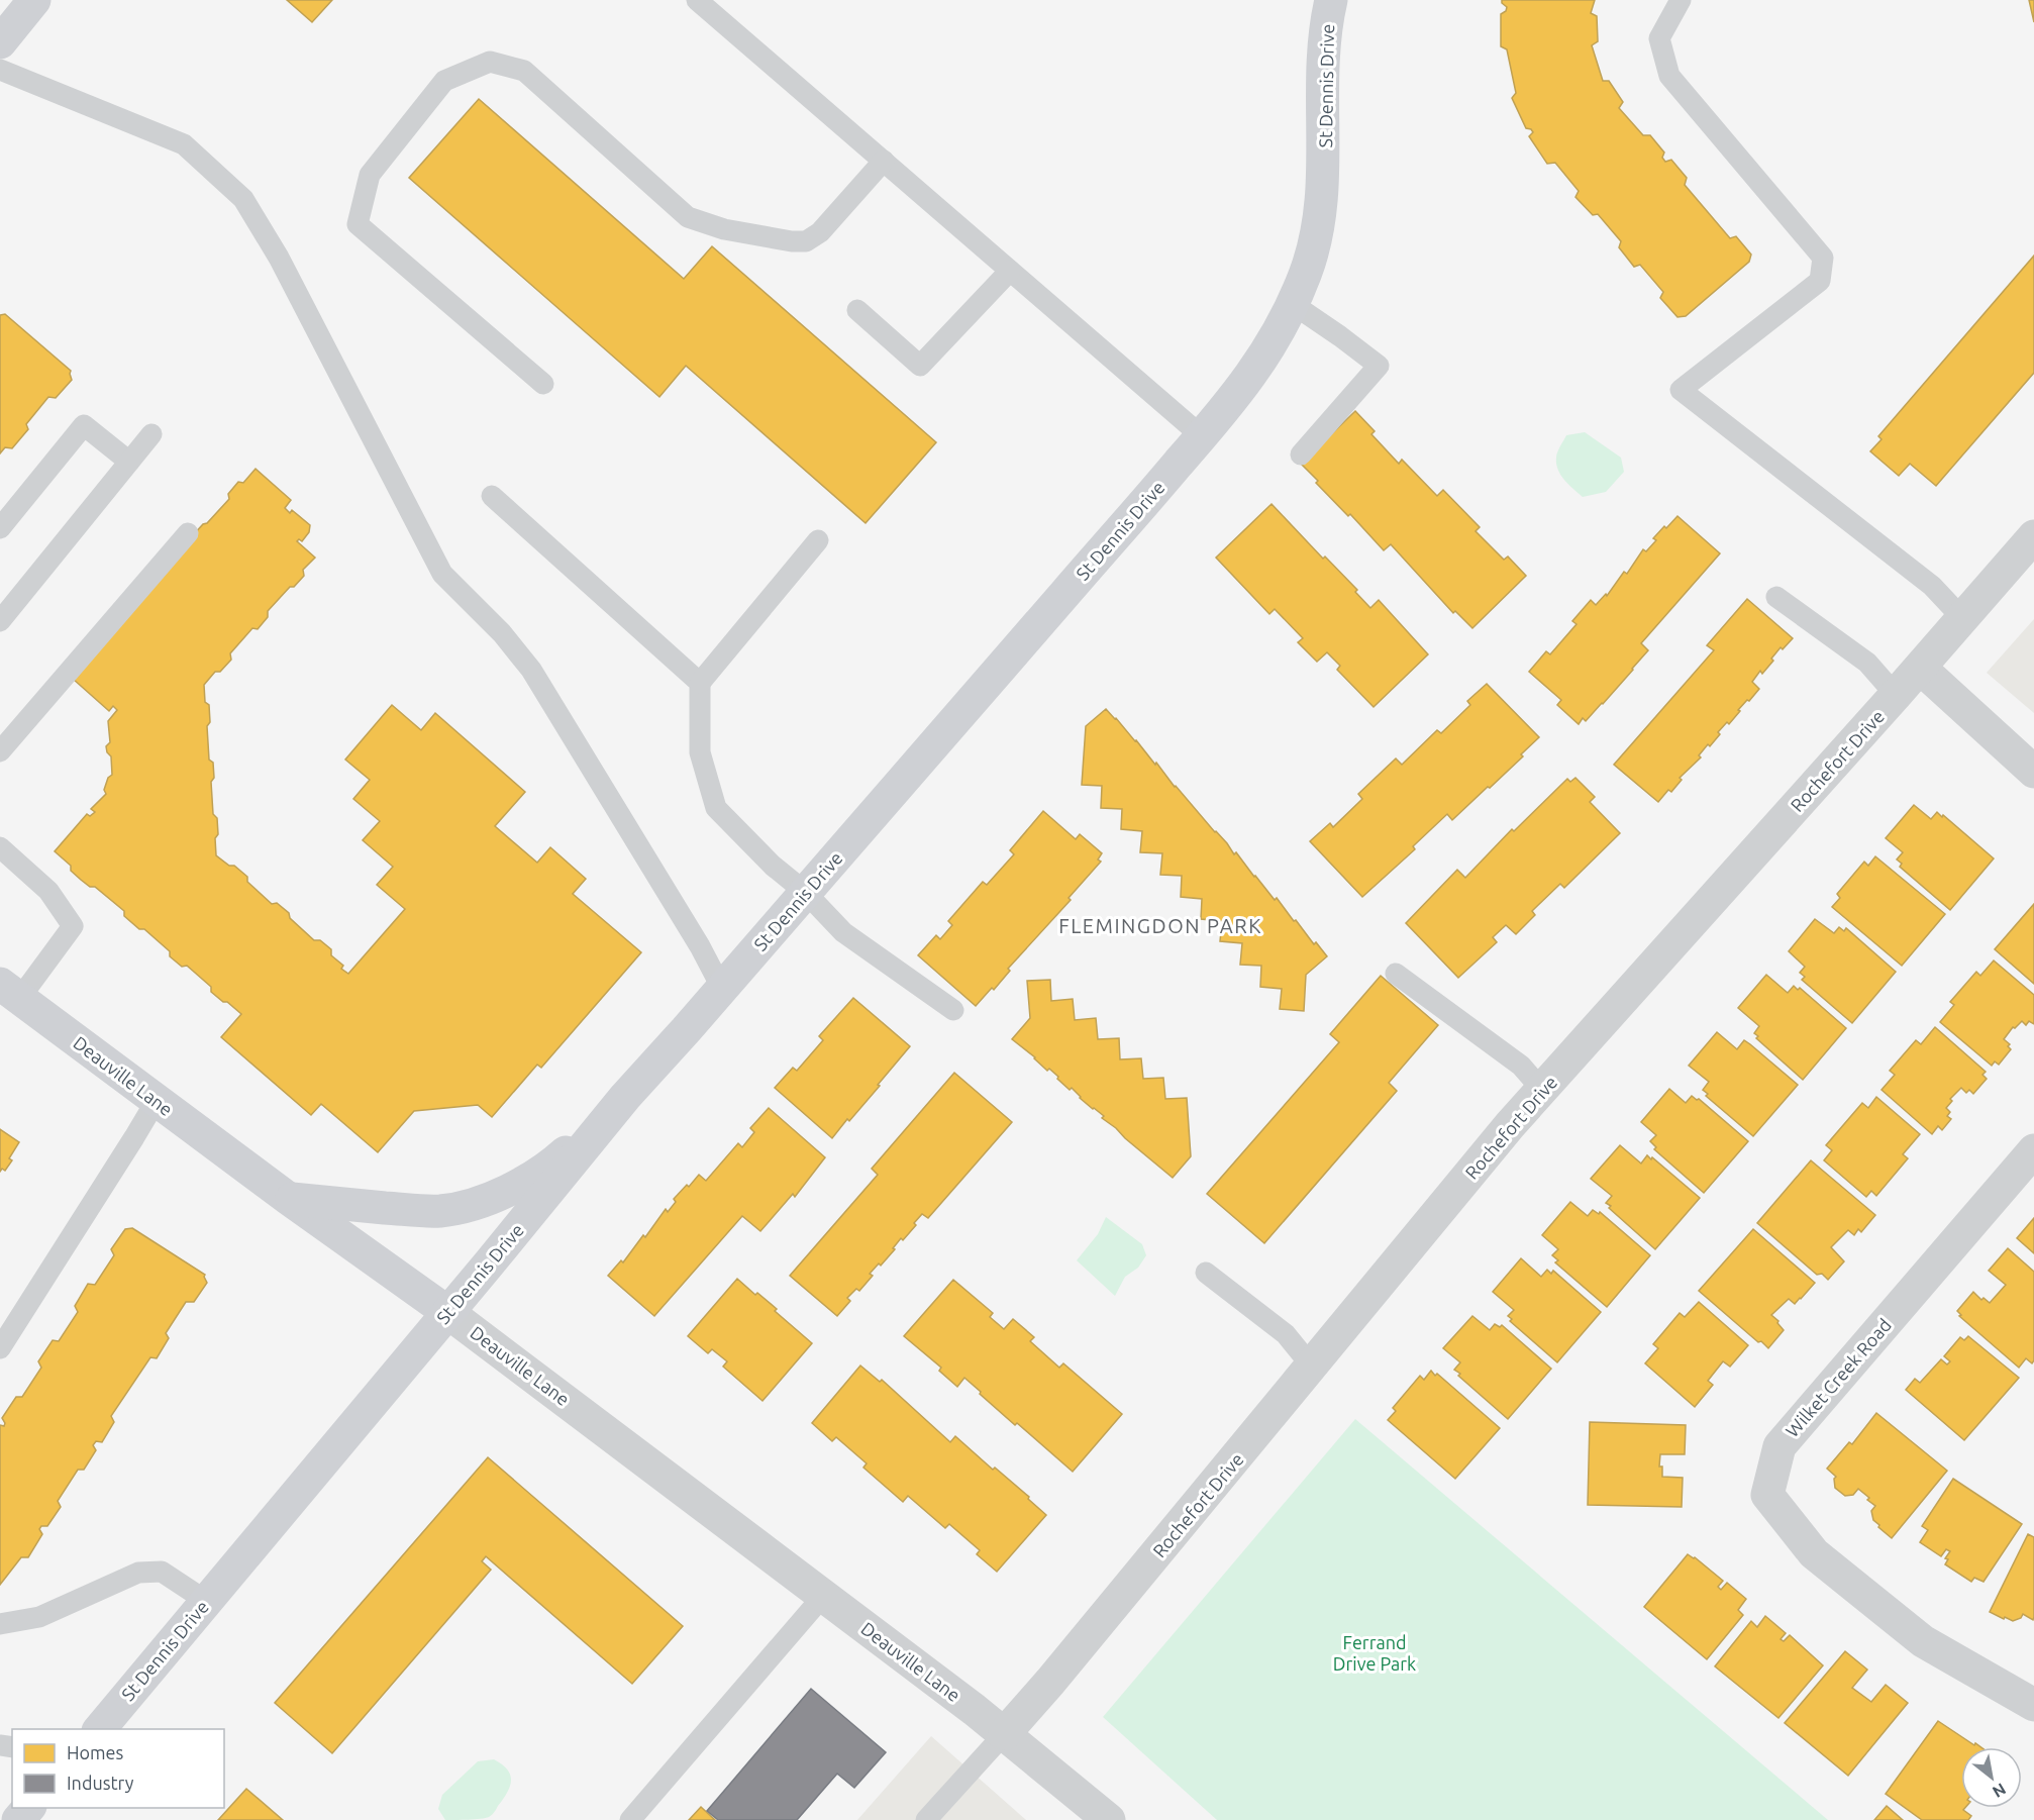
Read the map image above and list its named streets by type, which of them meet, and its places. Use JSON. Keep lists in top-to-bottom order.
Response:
{
  "streets": {
    "street": [
      "St Dennis Drive",
      "Rochefort Drive",
      "Deauville Lane",
      "Wilket Creek Road"
    ]
  },
  "crossings": [
    ["St Dennis Drive", "Deauville Lane"],
    ["Rochefort Drive", "Deauville Lane"]
  ],
  "districts": ["FLEMINGDON PARK"],
  "parks": ["Ferrand Drive Park"],
  "legend": ["Homes", "Industry"],
  "north": "bottom right"
}
